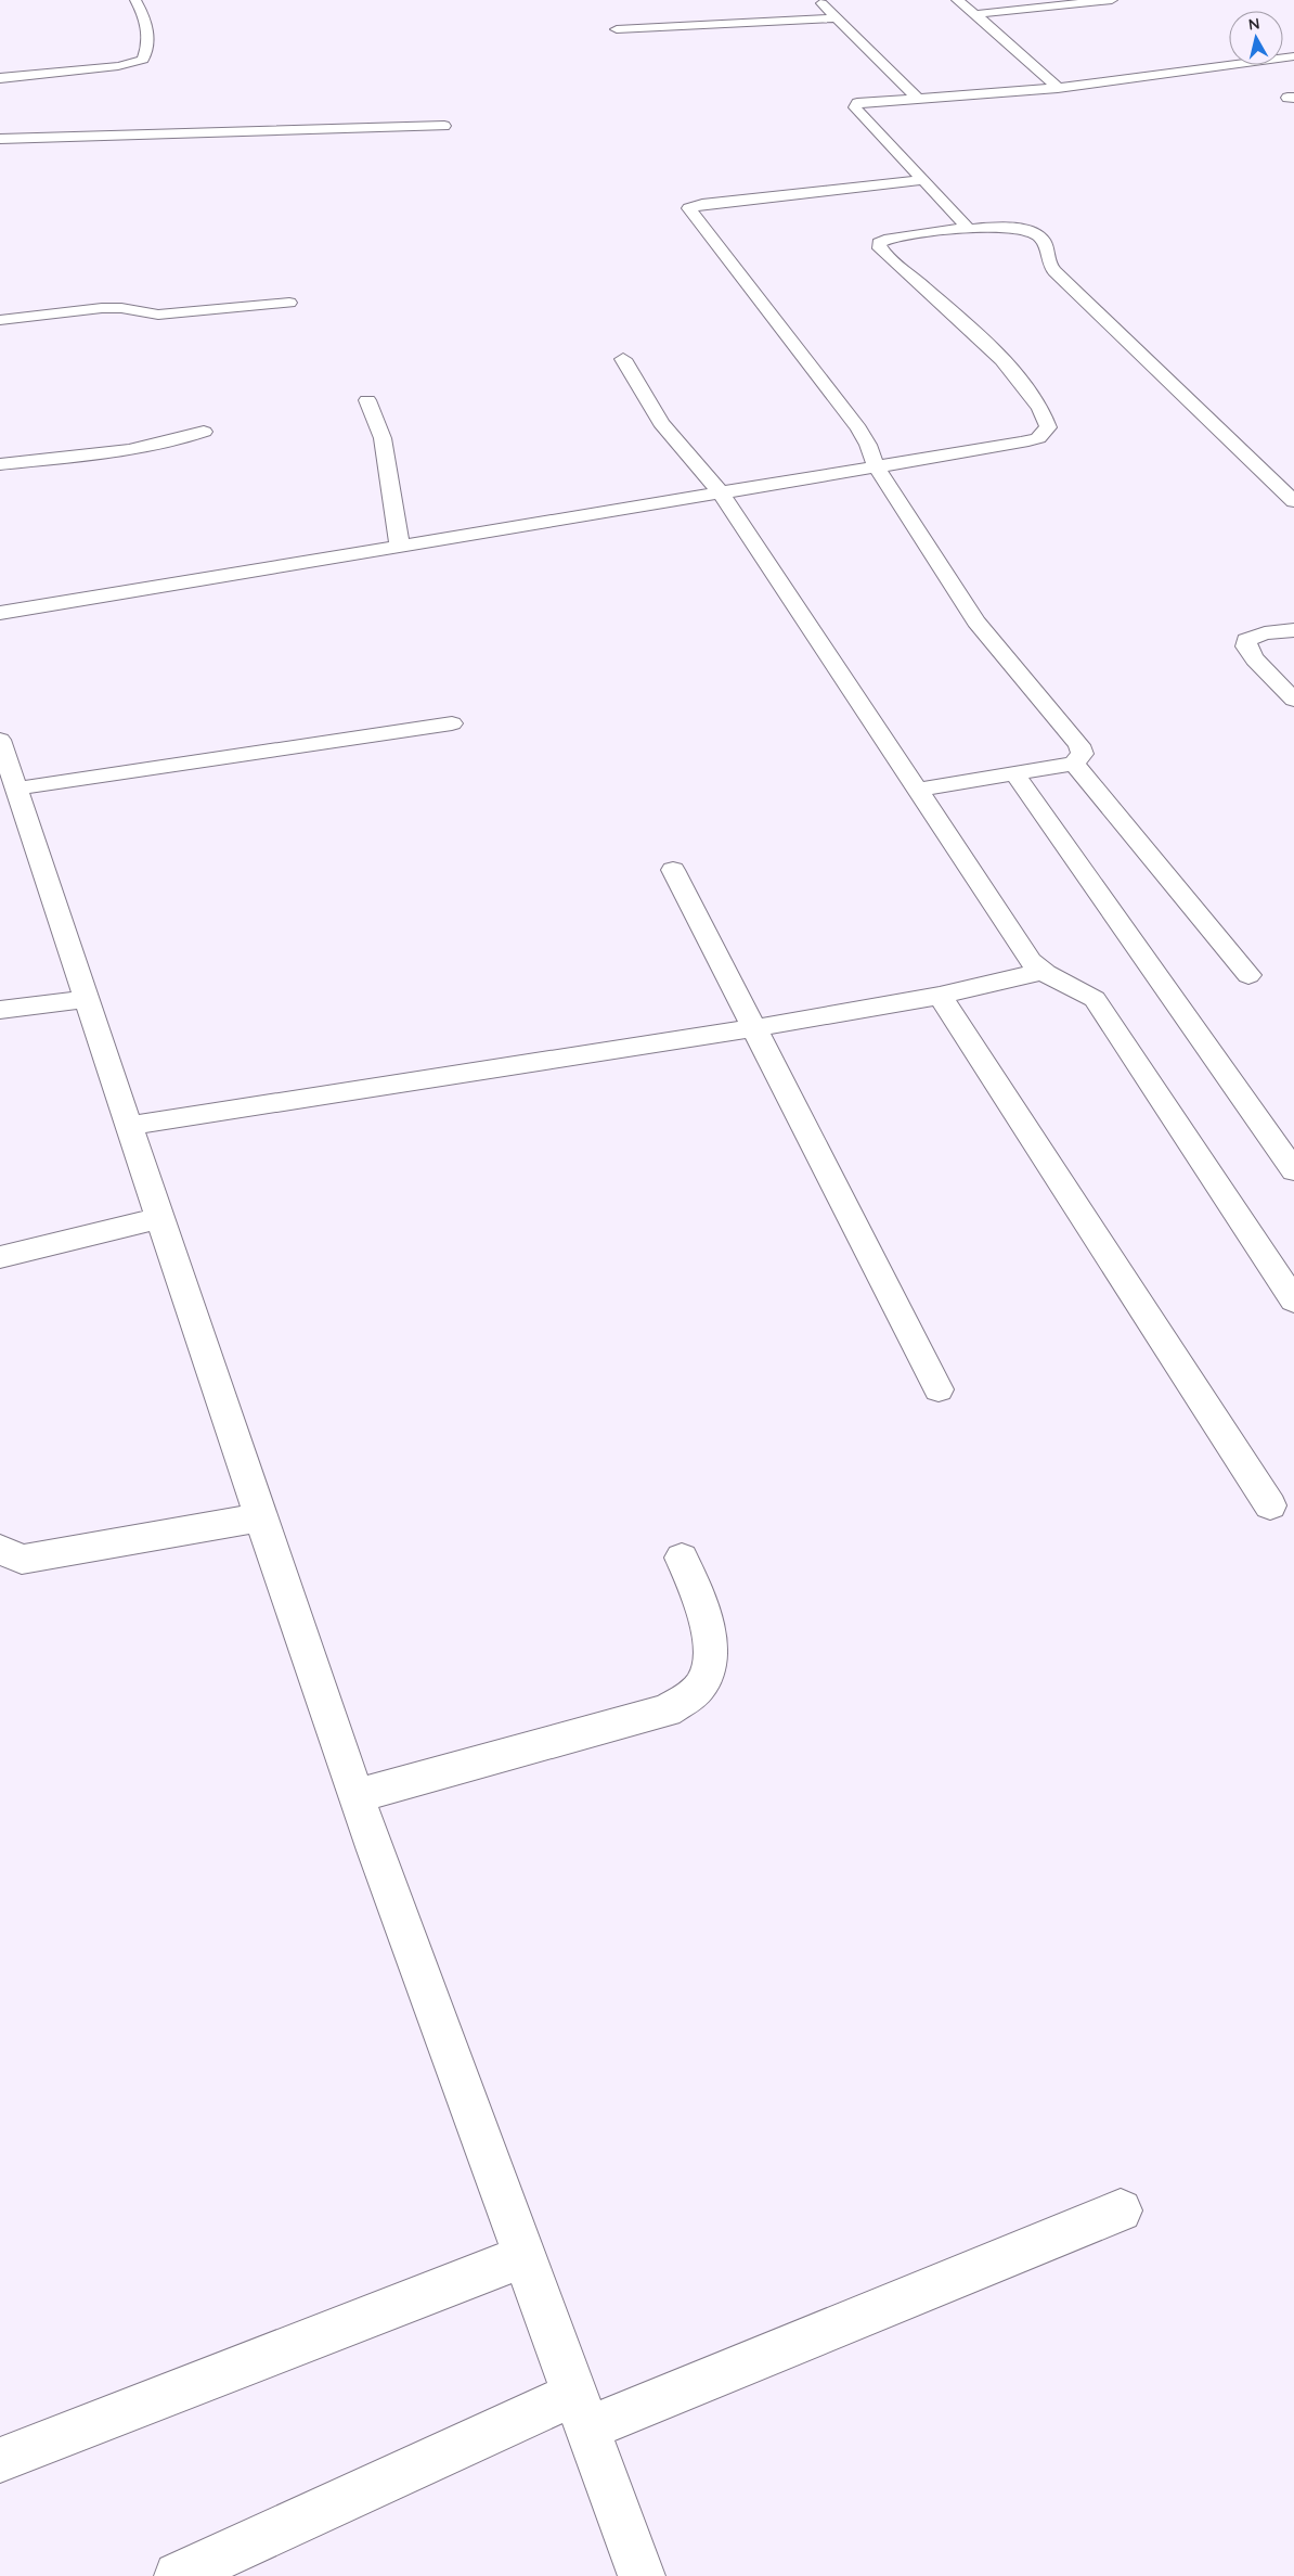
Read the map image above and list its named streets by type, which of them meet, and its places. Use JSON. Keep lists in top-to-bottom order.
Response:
{
  "north": "top"
}
